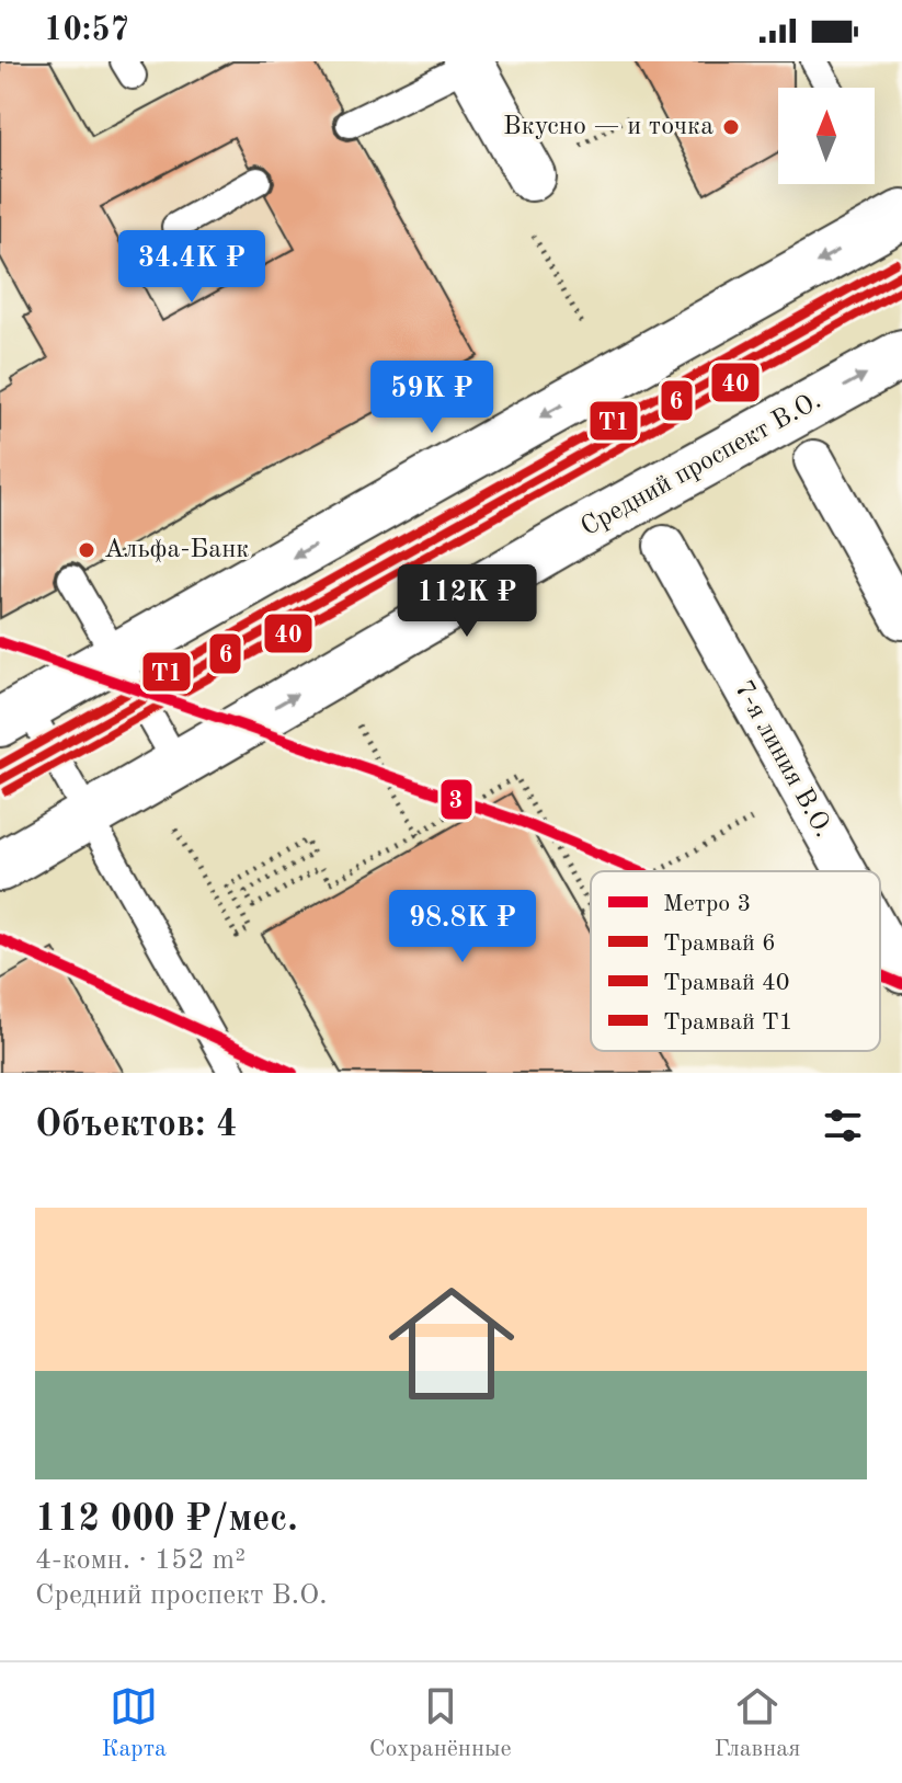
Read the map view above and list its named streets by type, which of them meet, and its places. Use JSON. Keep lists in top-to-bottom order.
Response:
{
  "streets": {
    "main road": ["Средний проспект В.О."],
    "street": ["7-я линия В.О."]
  },
  "places": ["Вкусно — и точка", "Альфа-Банк"],
  "lines": [
    "tram line Т1",
    "tram line 6",
    "tram line 40",
    "metro line 3"
  ],
  "legend": [
    "Метро 3",
    "Трамвай 6",
    "Трамвай 40",
    "Трамвай Т1"
  ],
  "north": "top",
  "page": {
    "status": "10:57",
    "price": [
      "34.4K ₽",
      "59K ₽",
      "112K ₽",
      "98.8K ₽"
    ],
    "heading": "Объектов: 4",
    "list": [
      {
        "name": "112 000 ₽/мес.",
        "note": "4-комн. · 152 m² · Средний проспект В.О."
      }
    ],
    "tabs": ["Карта", "Сохранённые", "Главная"]
  }
}
